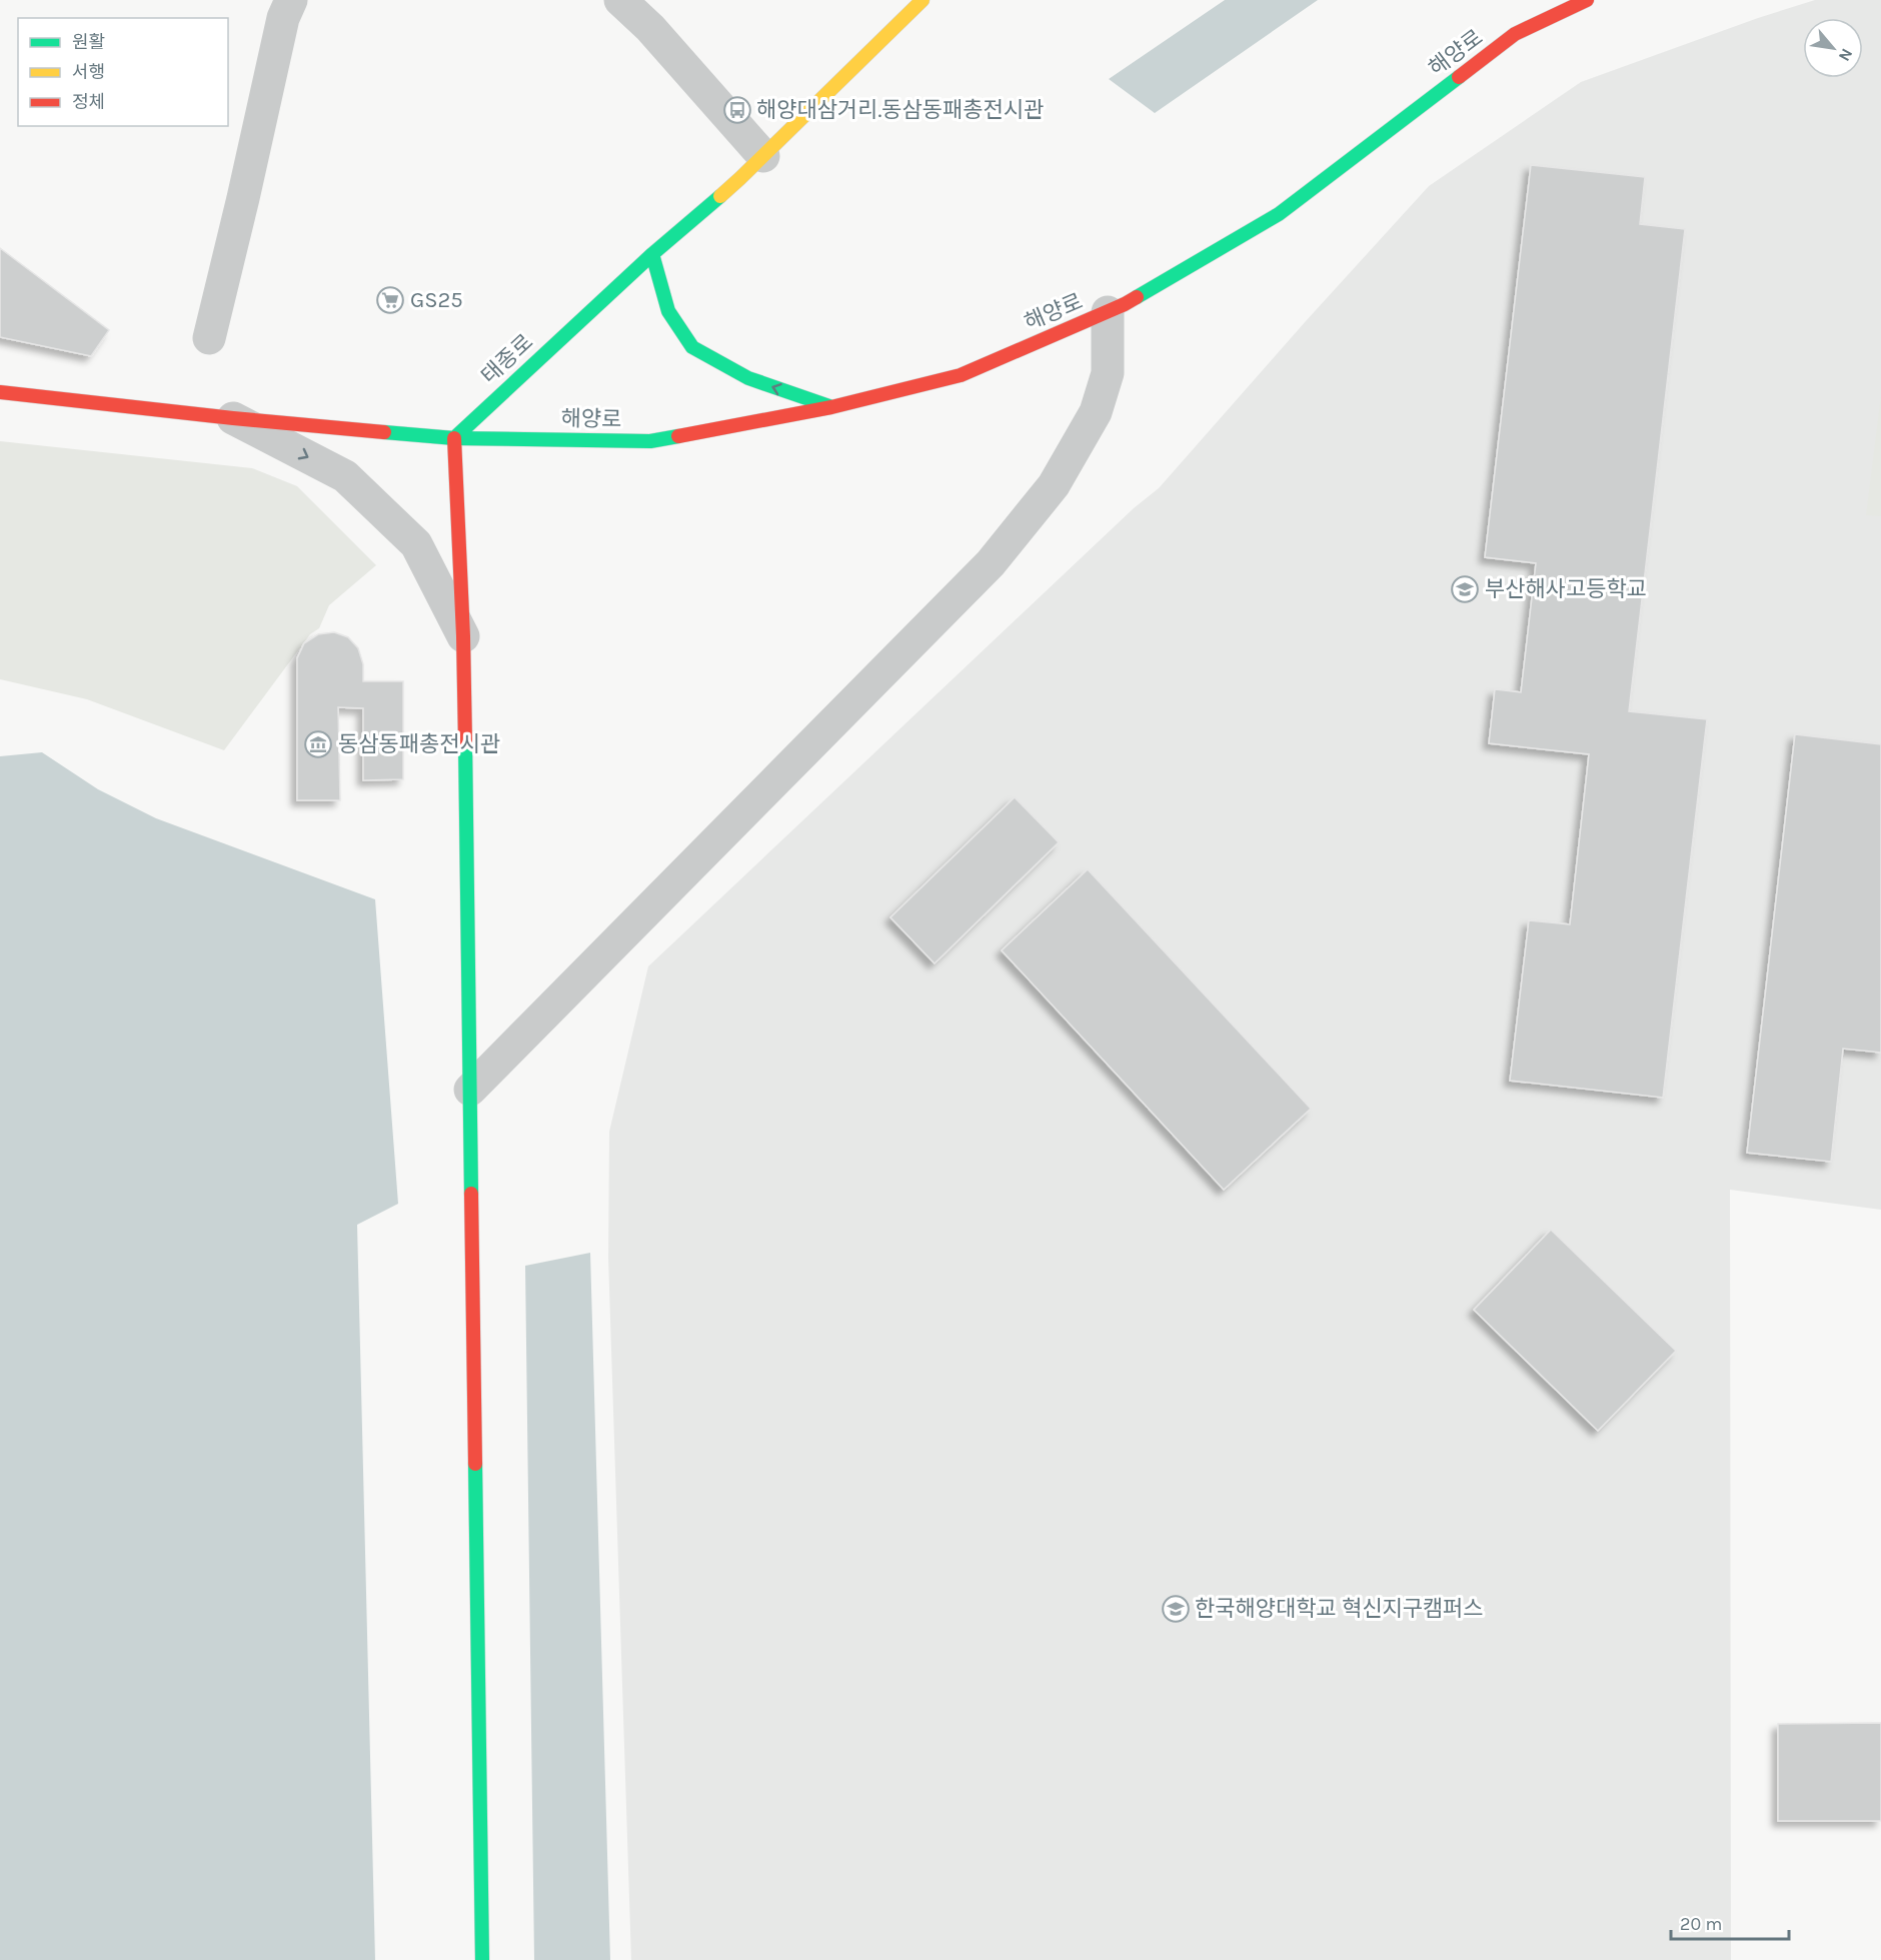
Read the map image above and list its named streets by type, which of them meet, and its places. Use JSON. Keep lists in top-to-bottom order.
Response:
{
  "streets": {
    "main road": ["해양로", "태종로"]
  },
  "crossings": [
    ["해양로", "태종로"]
  ],
  "places": {
    "bus stop": ["해양대삼거리.동삼동패총전시관"],
    "supermarket": ["GS25"],
    "school or university": ["부산해사고등학교", "한국해양대학교 혁신지구캠퍼스"],
    "museum": ["동삼동패총전시관"]
  },
  "legend": ["원활", "서행", "정체"],
  "scale_bar": "20 m",
  "north": "bottom right"
}
